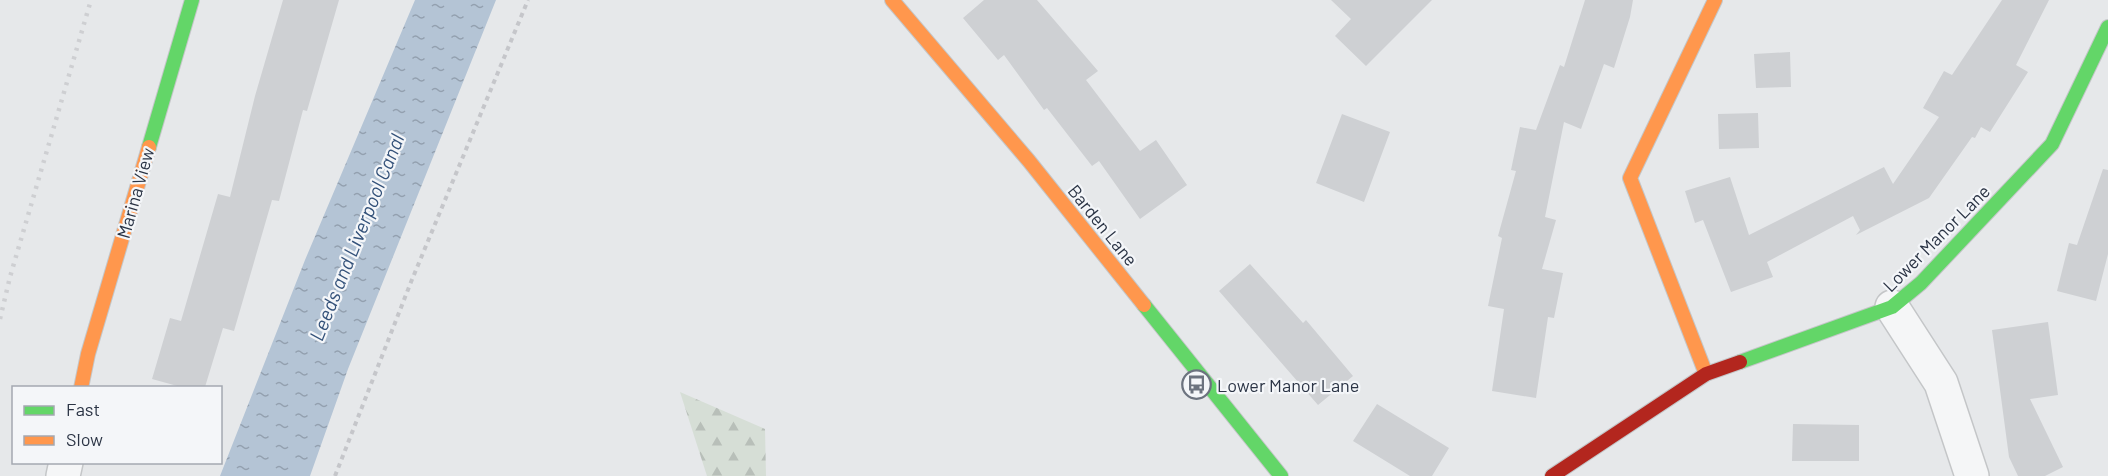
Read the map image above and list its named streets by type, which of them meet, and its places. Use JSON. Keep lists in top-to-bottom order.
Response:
{
  "streets": {
    "street": ["Marina View", "Barden Lane", "Lower Manor Lane"]
  },
  "water": ["Leeds and Liverpool Canal"],
  "places": {
    "bus stop": ["Lower Manor Lane"]
  },
  "legend": ["Fast", "Slow"]
}
